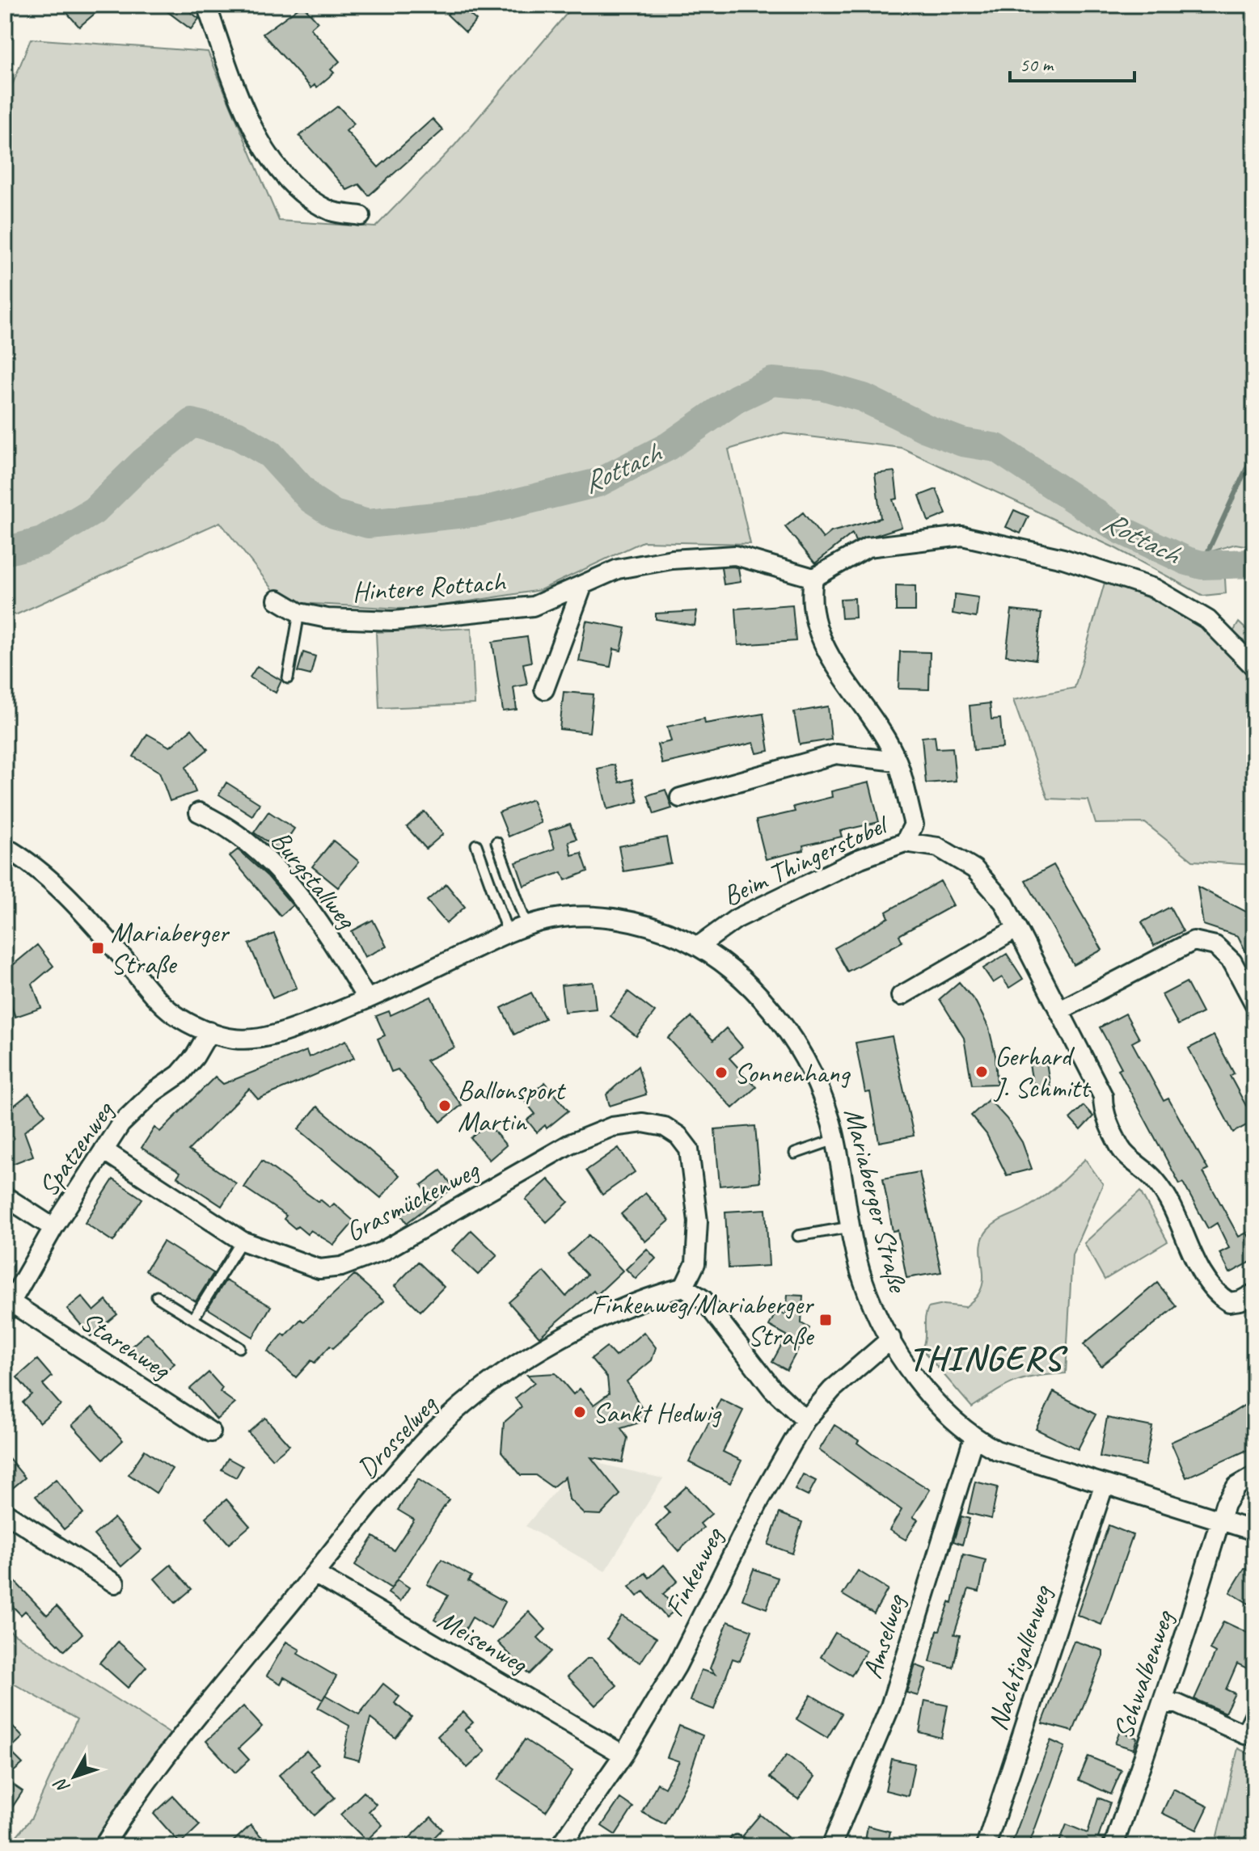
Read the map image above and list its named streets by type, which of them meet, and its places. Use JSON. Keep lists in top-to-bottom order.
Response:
{
  "streets": {
    "street": [
      "Hintere Rottach",
      "Beim Thingerstobel",
      "Burgstallweg",
      "Spatzenweg",
      "Mariaberger Straße",
      "Grasmückenweg",
      "Starenweg",
      "Drosselweg",
      "Finkenweg",
      "Amselweg",
      "Meisenweg",
      "Nachtigallenweg",
      "Schwalbenweg"
    ]
  },
  "crossings": [
    ["Beim Thingerstobel", "Mariaberger Straße"],
    ["Burgstallweg", "Mariaberger Straße"],
    ["Spatzenweg", "Mariaberger Straße"],
    ["Spatzenweg", "Grasmückenweg"],
    ["Spatzenweg", "Starenweg"],
    ["Mariaberger Straße", "Finkenweg"],
    ["Mariaberger Straße", "Amselweg"],
    ["Mariaberger Straße", "Nachtigallenweg"],
    ["Mariaberger Straße", "Schwalbenweg"],
    ["Grasmückenweg", "Drosselweg"],
    ["Drosselweg", "Meisenweg"],
    ["Finkenweg", "Meisenweg"]
  ],
  "districts": ["THINGERS"],
  "water": ["Rottach"],
  "places": {
    "transit": ["Mariaberger Straße", "Finkenweg/Mariaberger Straße"],
    "other": [
      "Gerhard J. Schmitt",
      "Sonnenhang",
      "Ballonsport Martin",
      "Sankt Hedwig"
    ]
  },
  "scale_bar": "50 m",
  "north": "bottom left"
}
